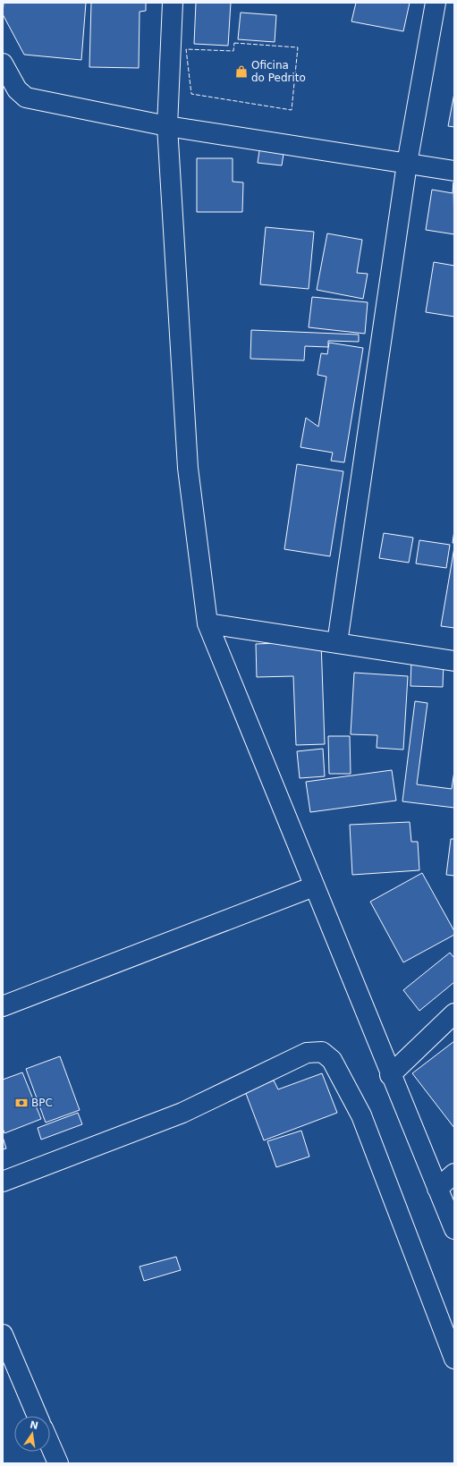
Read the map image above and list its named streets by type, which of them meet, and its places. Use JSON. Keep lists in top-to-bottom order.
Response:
{
  "places": {
    "shop": ["Oficina do Pedrito"],
    "bank": ["BPC"]
  },
  "north": "top"
}
